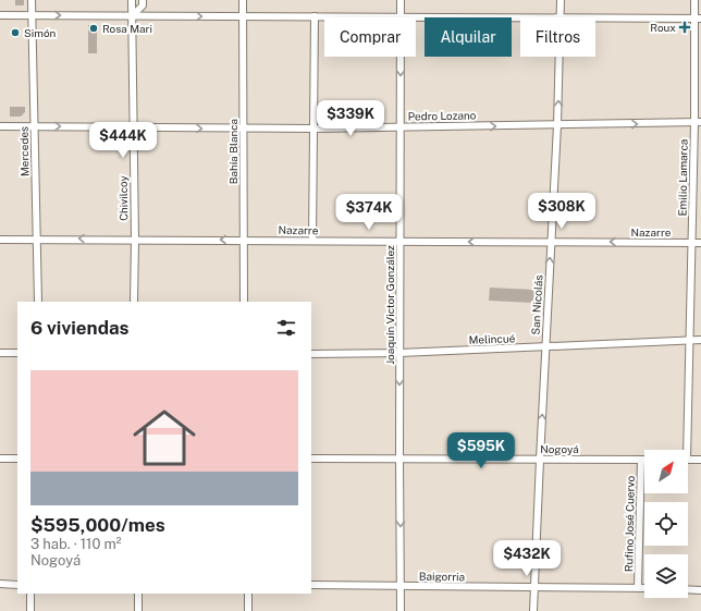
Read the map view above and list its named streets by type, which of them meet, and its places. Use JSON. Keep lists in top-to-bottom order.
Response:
{
  "streets": {
    "street": [
      "Pedro Lozano",
      "Mercedes",
      "Bahía Blanca",
      "Emilio Lamarca",
      "Chivilcoy",
      "Nazarre",
      "Joaquín Victor González",
      "San Nicolás",
      "Melincué",
      "Nogoyá",
      "Rufino José Cuervo",
      "Baigorria"
    ]
  },
  "crossings": [
    ["Pedro Lozano", "Mercedes"],
    ["Pedro Lozano", "Bahía Blanca"],
    ["Pedro Lozano", "Emilio Lamarca"],
    ["Pedro Lozano", "Chivilcoy"],
    ["Pedro Lozano", "Joaquín Victor González"],
    ["Pedro Lozano", "San Nicolás"],
    ["Mercedes", "Nazarre"],
    ["Bahía Blanca", "Nazarre"],
    ["Emilio Lamarca", "Nazarre"],
    ["Emilio Lamarca", "Melincué"],
    ["Chivilcoy", "Nazarre"],
    ["Nazarre", "Joaquín Victor González"],
    ["Nazarre", "San Nicolás"],
    ["Joaquín Victor González", "Melincué"],
    ["Joaquín Victor González", "Nogoyá"],
    ["Joaquín Victor González", "Baigorria"],
    ["San Nicolás", "Melincué"],
    ["San Nicolás", "Nogoyá"],
    ["San Nicolás", "Baigorria"],
    ["Nogoyá", "Rufino José Cuervo"],
    ["Rufino José Cuervo", "Baigorria"]
  ],
  "one_way": [
    "Pedro Lozano",
    "Nazarre",
    "Joaquín Victor González",
    "San Nicolás"
  ],
  "places": {
    "health": ["Roux"],
    "other": ["Rosa Mari", "Simón"]
  },
  "north": "top right",
  "page": {
    "chip": ["Comprar", "Alquilar", "Filtros"],
    "price": [
      "$339K",
      "$444K",
      "$308K",
      "$374K",
      "$595K",
      "$432K"
    ],
    "heading": "6 viviendas",
    "list": [
      {
        "name": "$595,000/mes",
        "note": "3 hab. · 110 m² · Nogoyá"
      }
    ]
  }
}
